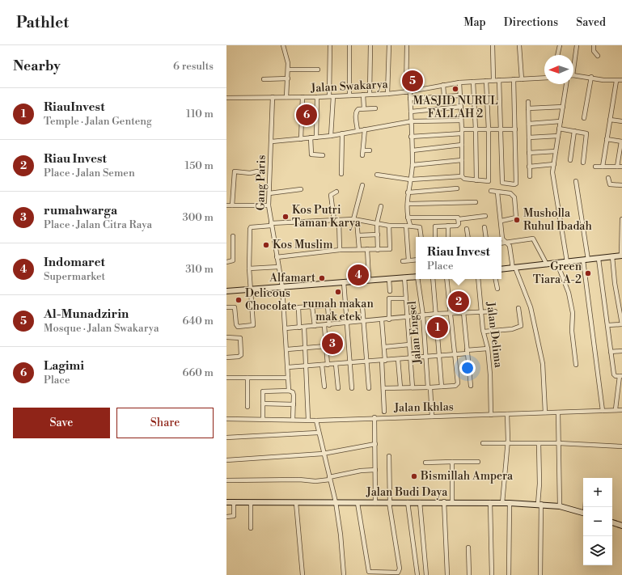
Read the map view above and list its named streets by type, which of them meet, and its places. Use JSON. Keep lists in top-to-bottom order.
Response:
{
  "streets": {
    "street": [
      "Jalan Swakarya",
      "Gang Paris",
      "Jalan Engsel",
      "Jalan Delima",
      "Jalan Ikhlas",
      "Jalan Budi Daya"
    ]
  },
  "crossings": [
    ["Jalan Swakarya", "Gang Paris"],
    ["Jalan Engsel", "Jalan Ikhlas"],
    ["Jalan Delima", "Jalan Ikhlas"]
  ],
  "places": [
    "MASJID NURUL FALLAH 2",
    "Kos Putri Taman Karya",
    "Musholla Ruhul Ibadah",
    "Kos Muslim",
    "Green Tiara A-2",
    "Alfamart",
    "rumah makan mak etek",
    "Delicous Chocolate",
    "Bismillah Ampera"
  ],
  "north": "left",
  "page": {
    "header": "Pathlet",
    "nav": ["Map", "Directions", "Saved"],
    "heading": ["Nearby", "6 results"],
    "pins": [
      "5",
      "6",
      "4",
      "2",
      "1",
      "3"
    ],
    "list": [
      {
        "mark": "1",
        "name": "RiauInvest",
        "note": "Temple · Jalan Genteng",
        "value": "110 m"
      },
      {
        "mark": "2",
        "name": "Riau Invest",
        "note": "Place · Jalan Semen",
        "value": "150 m"
      },
      {
        "mark": "3",
        "name": "rumahwarga",
        "note": "Place · Jalan Citra Raya",
        "value": "300 m"
      },
      {
        "mark": "4",
        "name": "Indomaret",
        "note": "Supermarket",
        "value": "310 m"
      },
      {
        "mark": "5",
        "name": "Al-Munadzirin",
        "note": "Mosque · Jalan Swakarya",
        "value": "640 m"
      },
      {
        "mark": "6",
        "name": "Lagimi",
        "note": "Place",
        "value": "660 m"
      }
    ],
    "popup": ["Riau Invest", "Place"],
    "buttons": ["Save", "Share"],
    "map_buttons": ["+", "−"]
  }
}
